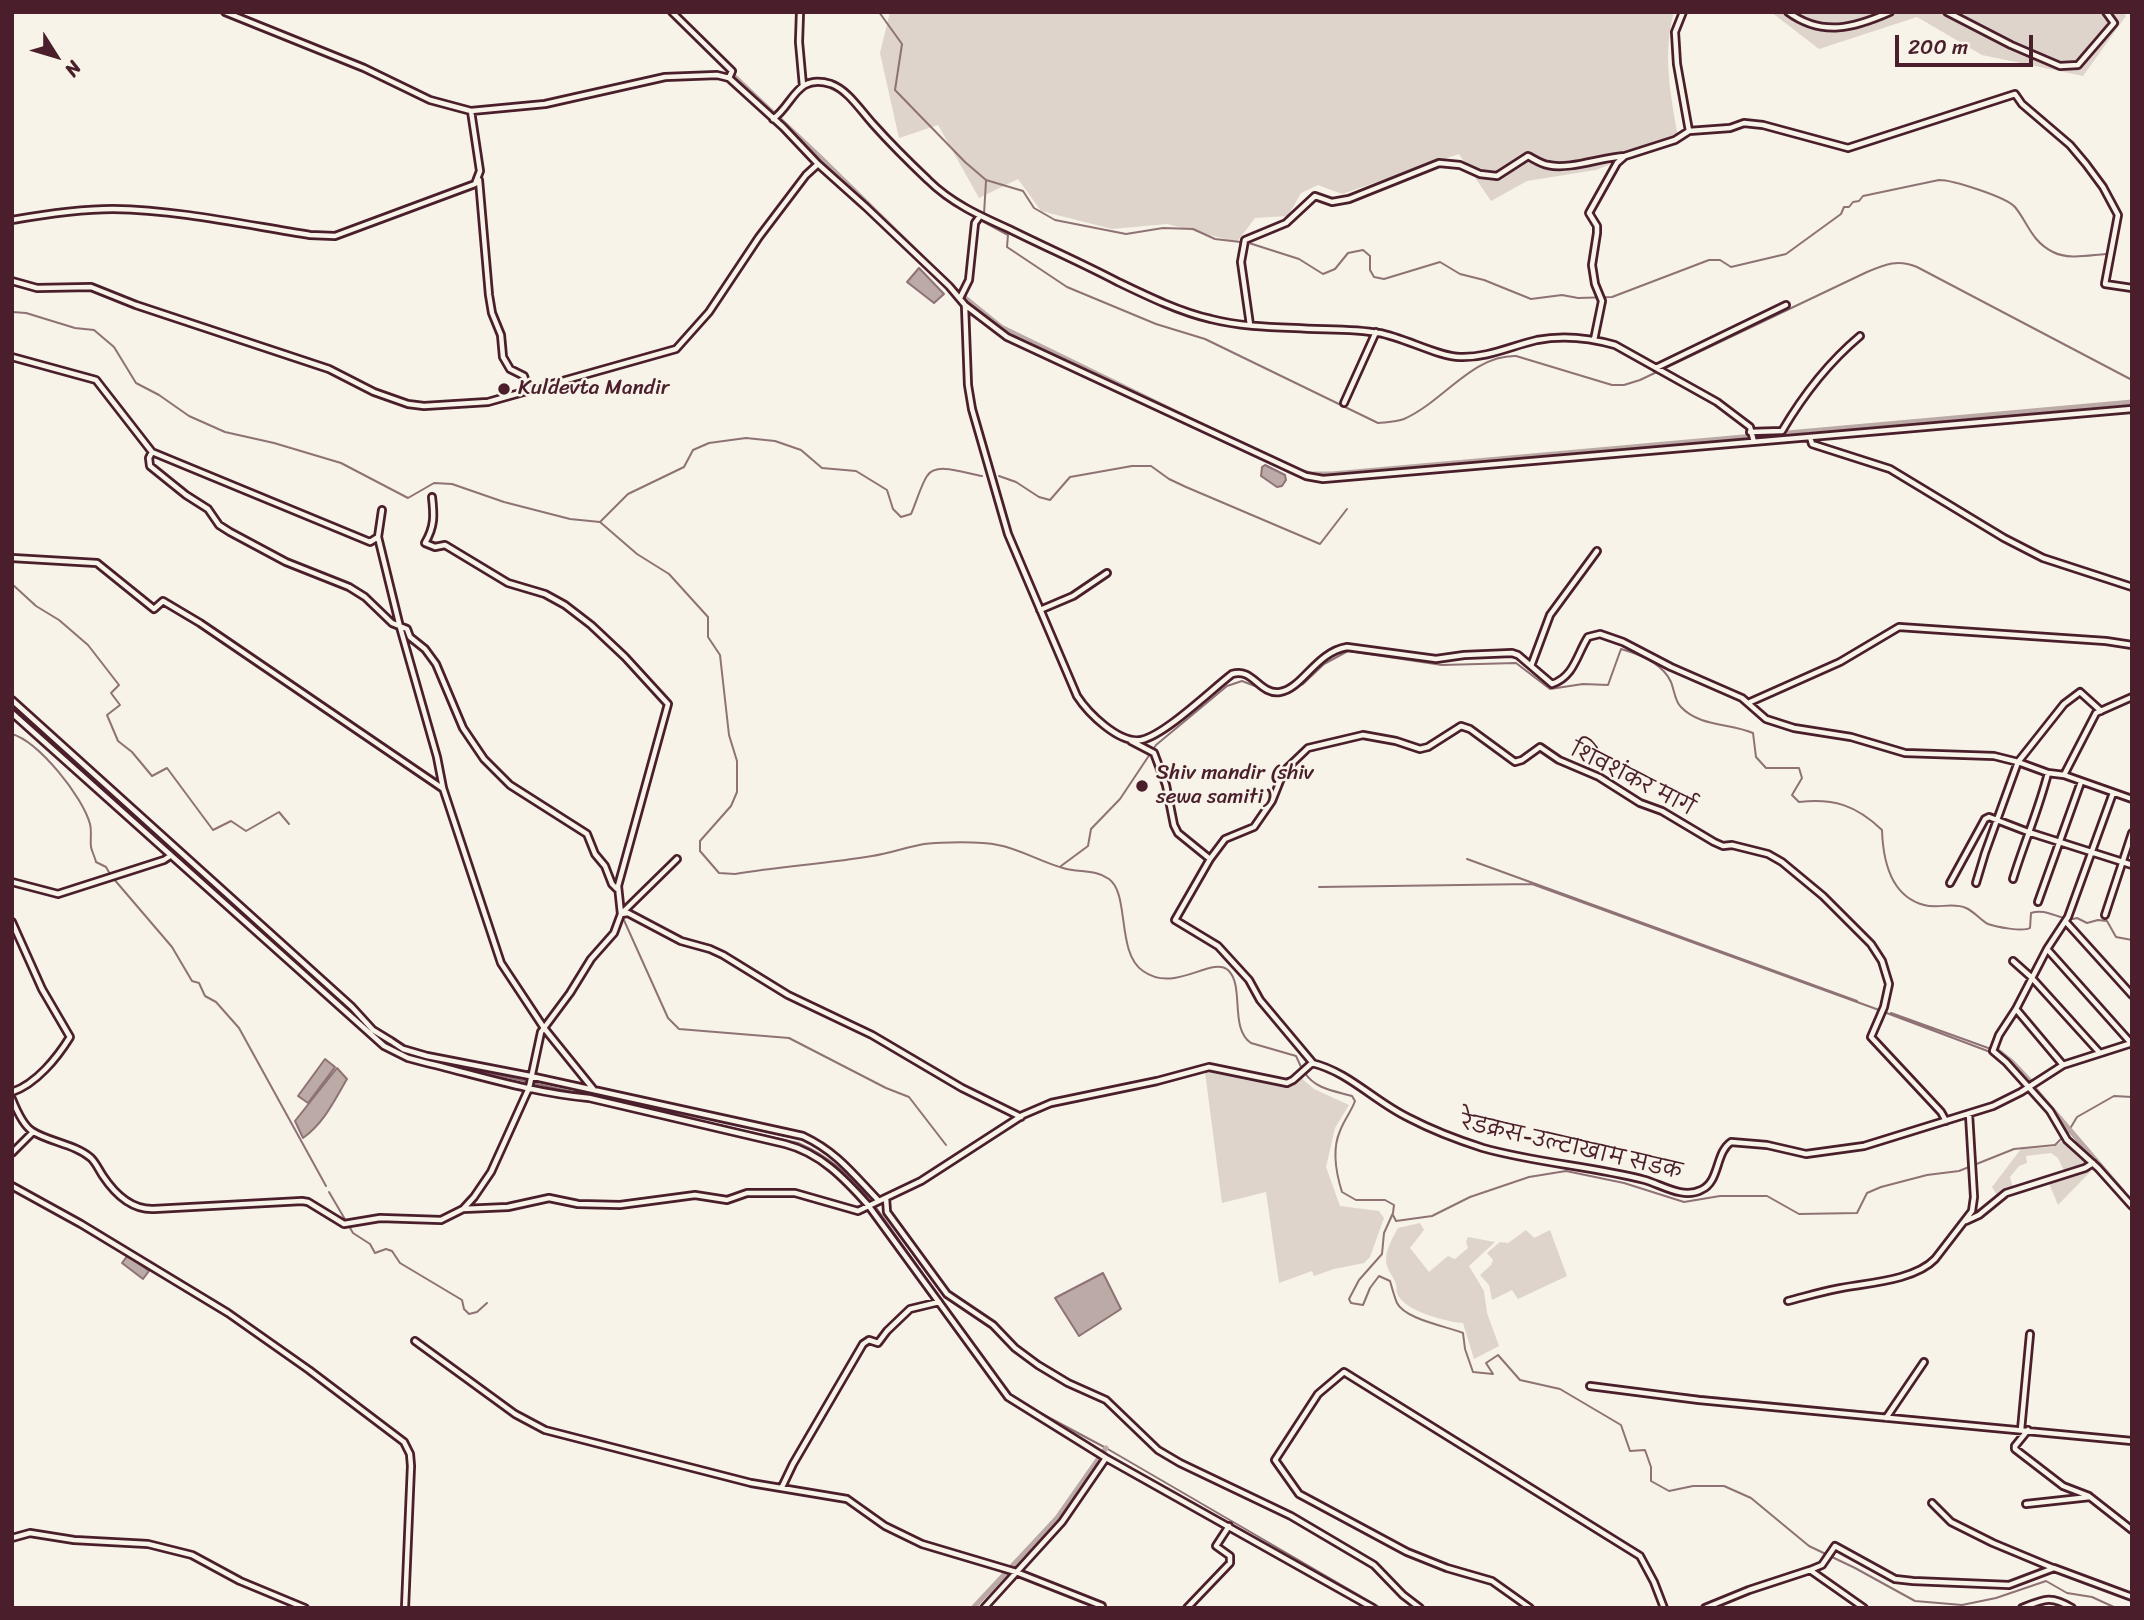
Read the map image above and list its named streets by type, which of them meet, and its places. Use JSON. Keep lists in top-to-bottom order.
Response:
{
  "streets": {
    "street": ["शिवशंकर मार्ग", "रेडक्रस-उल्टाखाम सडक"]
  },
  "crossings": [
    ["शिवशंकर मार्ग", "रेडक्रस-उल्टाखाम सडक"]
  ],
  "places": ["Kuldevta Mandir", "Shiv mandir (shiv sewa samiti)"],
  "scale_bar": "200 m",
  "north": "bottom right"
}
